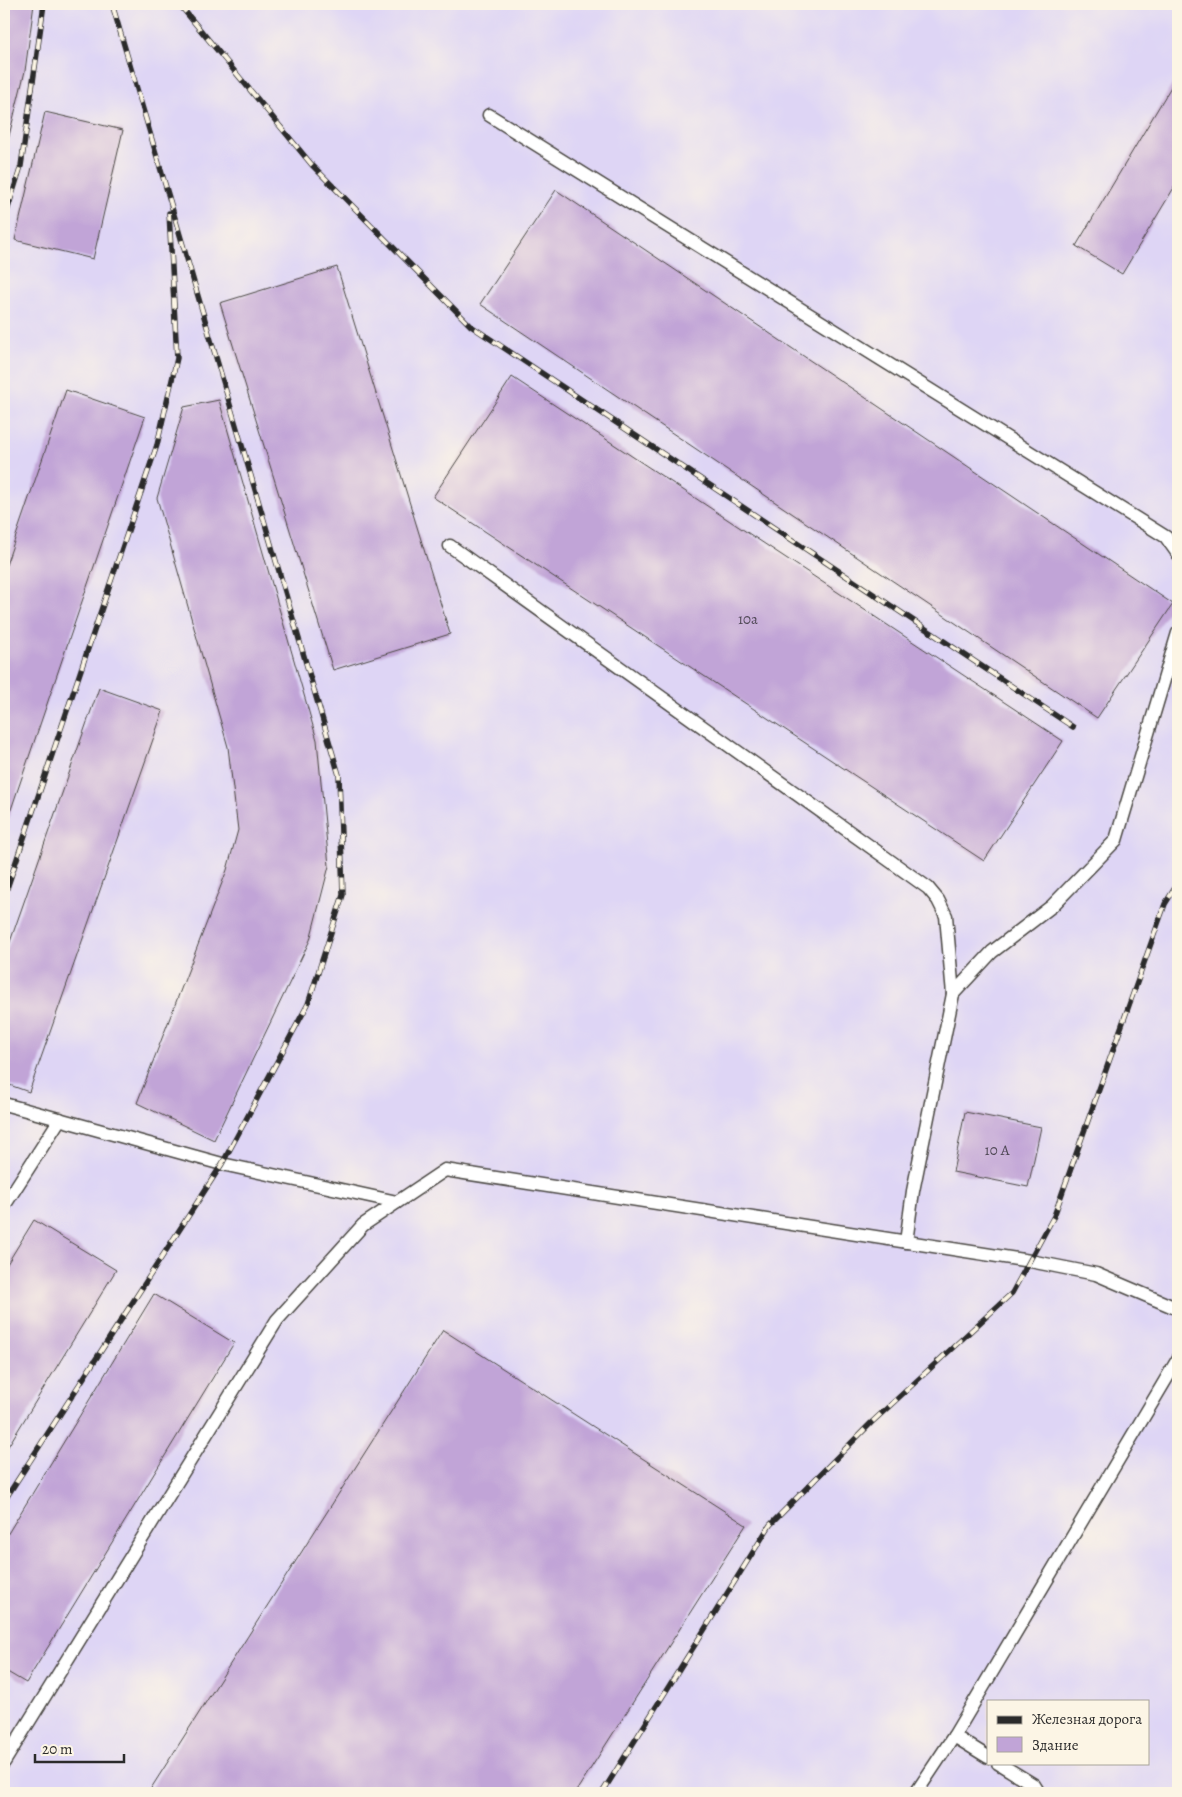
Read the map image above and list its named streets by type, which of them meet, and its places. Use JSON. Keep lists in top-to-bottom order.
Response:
{
  "house_numbers": ["10а", "10 А"],
  "legend": ["Железная дорога", "Здание"],
  "scale_bar": "20 m"
}
